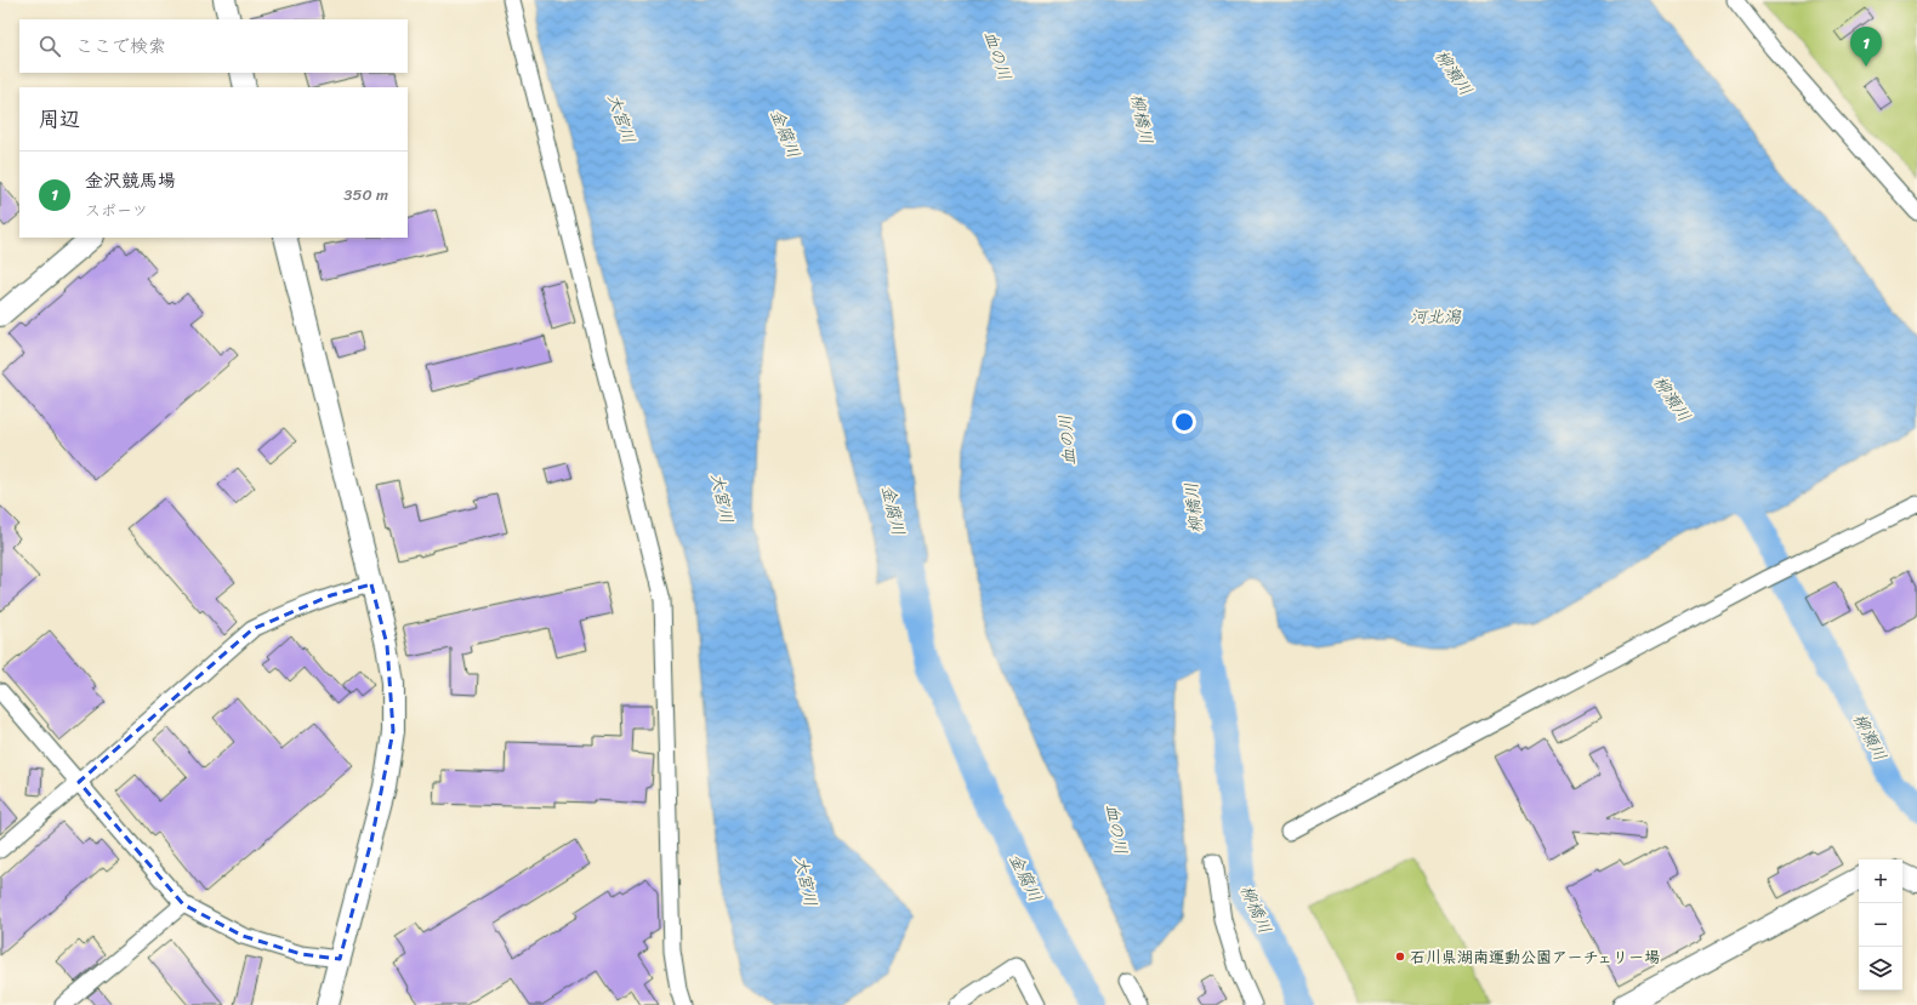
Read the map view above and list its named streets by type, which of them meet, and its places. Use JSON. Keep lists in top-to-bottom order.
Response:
{
  "water": [
    "血の川",
    "柳瀬川",
    "大宮川",
    "柳橋川",
    "金腐川",
    "河北潟"
  ],
  "places": ["石川県湖南運動公園アーチェリー場"],
  "page": {
    "search": "ここで検索",
    "pins": "1",
    "heading": "周辺",
    "list": [
      {
        "mark": "1",
        "name": "金沢競馬場",
        "note": "スポーツ",
        "value": "350 m"
      }
    ],
    "map_buttons": ["+", "−"]
  }
}
